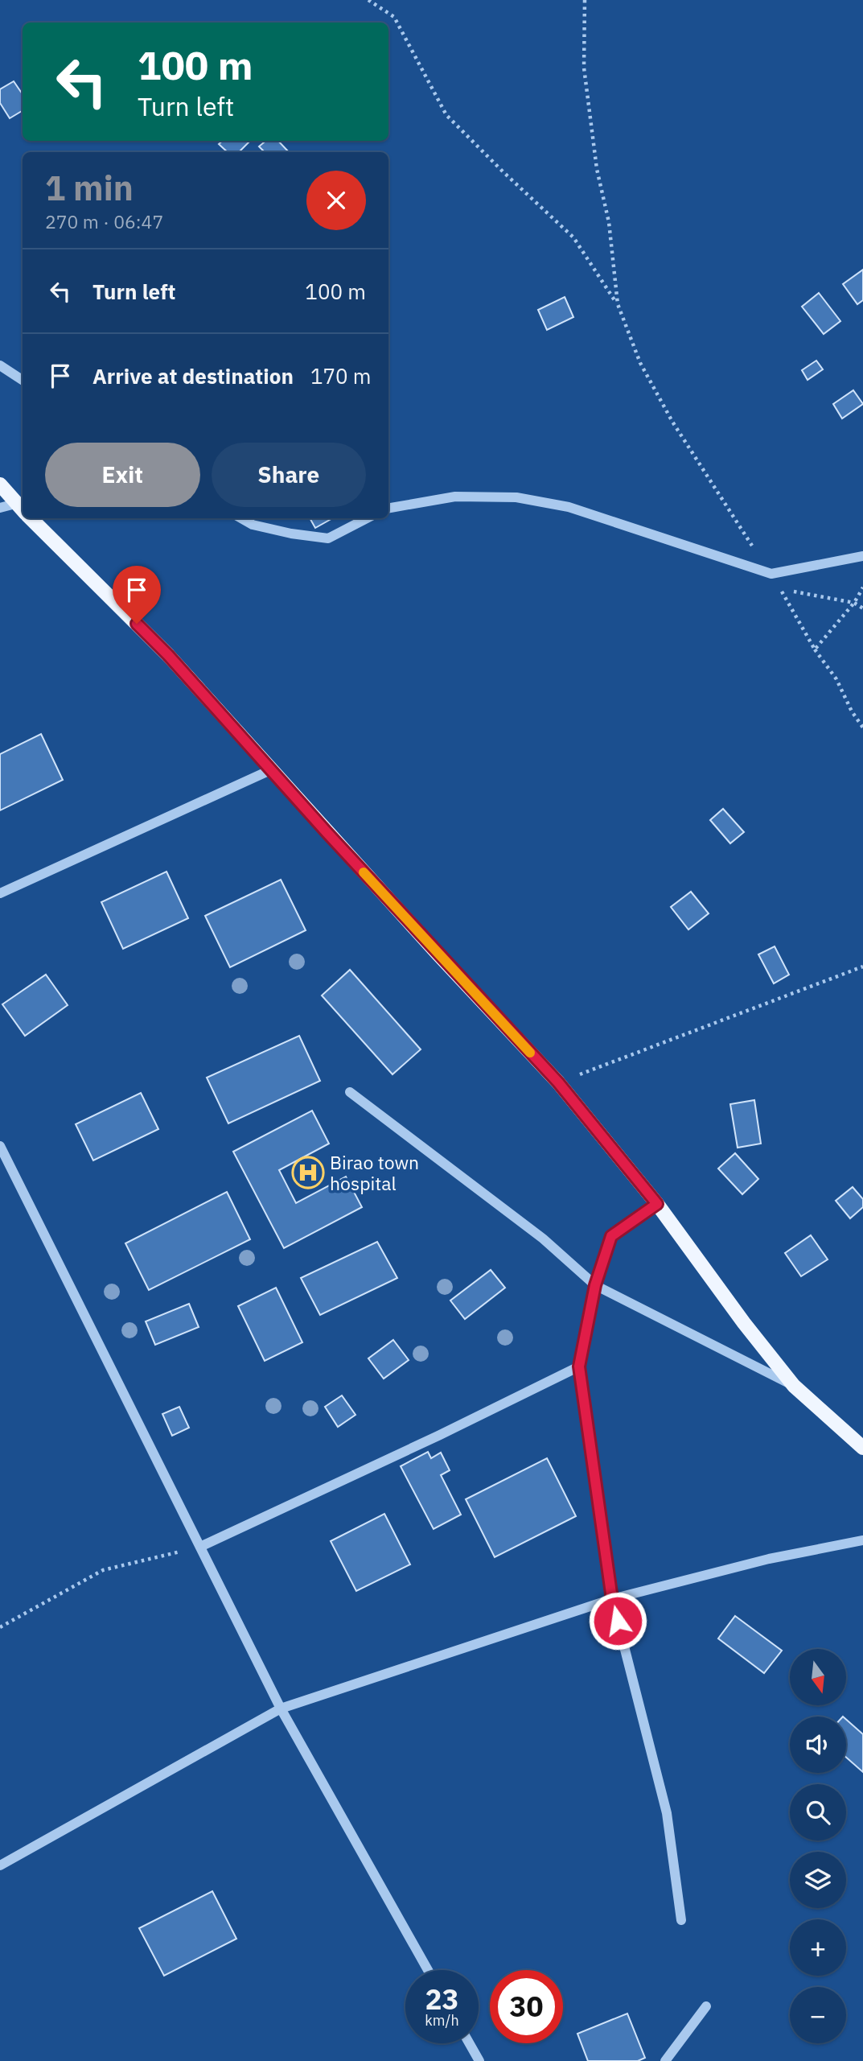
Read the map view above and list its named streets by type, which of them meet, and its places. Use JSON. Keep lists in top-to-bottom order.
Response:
{
  "places": {
    "hospital": ["Birao town hospital"]
  },
  "north": "bottom",
  "page": {
    "turn": ["100 m", "Turn left"],
    "heading": ["1 min", "270 m · 06:47"],
    "list": [
      {
        "name": "Turn left",
        "value": "100 m"
      },
      {
        "name": "Arrive at destination",
        "value": "170 m"
      }
    ],
    "buttons": ["Exit", "Share"],
    "map_buttons": ["+", "−"],
    "speed": "23 km/h",
    "limit": "30"
  }
}
